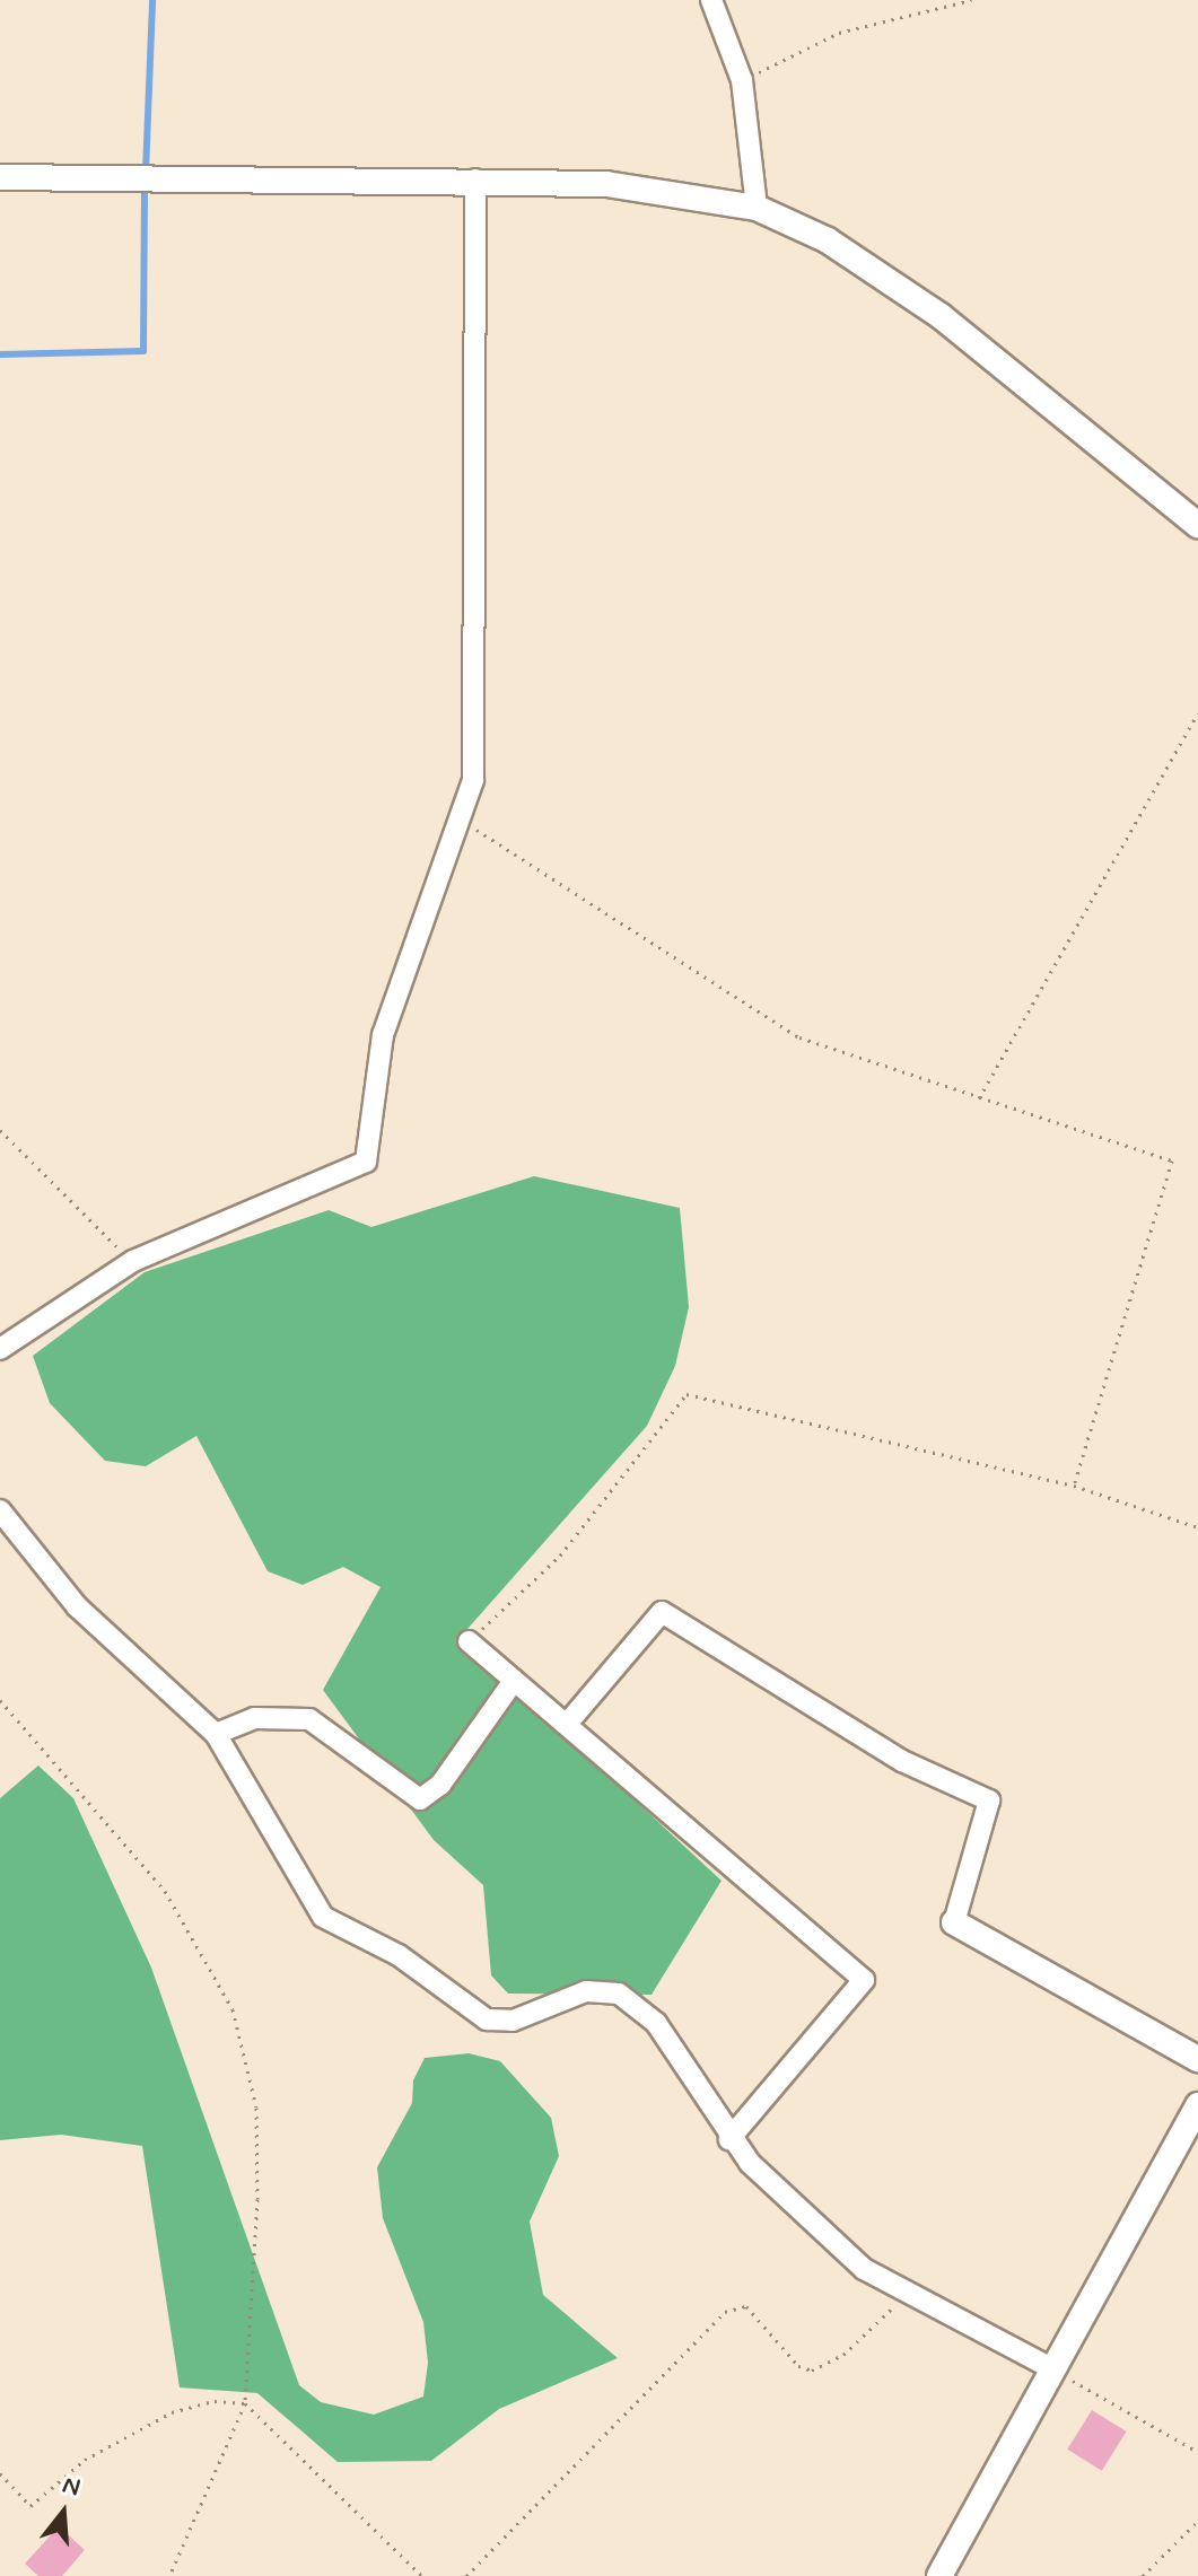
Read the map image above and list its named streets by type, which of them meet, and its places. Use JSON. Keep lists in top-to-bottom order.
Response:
{
  "north": "top"
}
